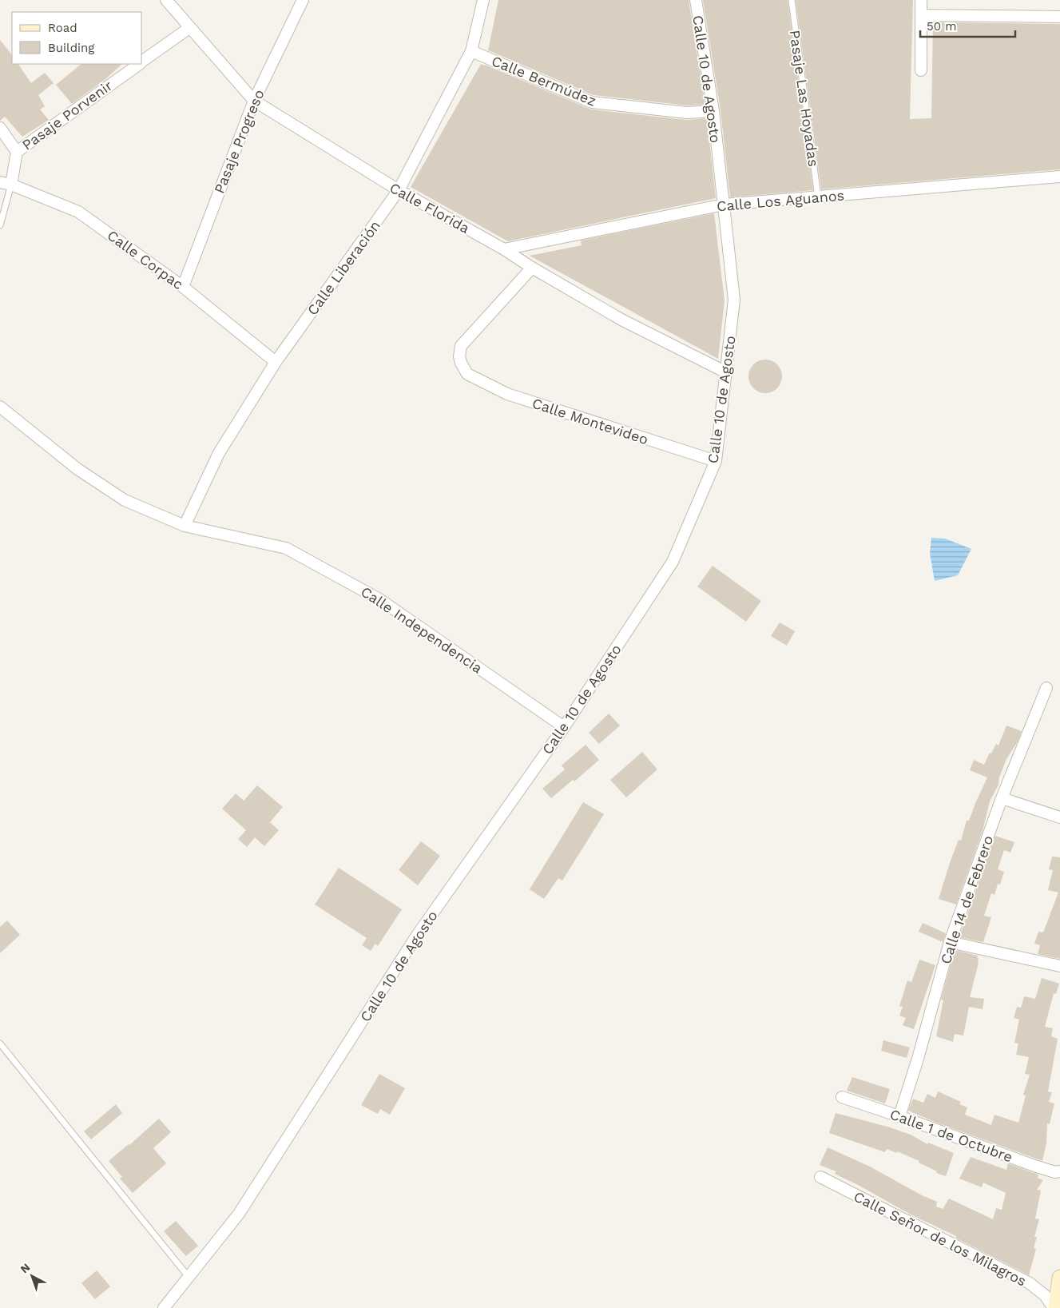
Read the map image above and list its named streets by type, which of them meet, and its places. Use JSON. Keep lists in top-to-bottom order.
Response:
{
  "streets": {
    "street": [
      "Calle 10 de Agosto",
      "Calle Bermúdez",
      "Pasaje Porvenir",
      "Pasaje Progreso",
      "Calle Los Aguanos",
      "Calle Florida",
      "Calle Corpac",
      "Calle Liberación",
      "Calle Montevideo",
      "Calle Independencia",
      "Calle 14 de Febrero",
      "Calle 1 de Octubre",
      "Calle Señor de los Milagros"
    ],
    "lane": ["Pasaje Las Hoyadas"]
  },
  "crossings": [
    ["Calle 10 de Agosto", "Calle Bermúdez"],
    ["Calle 10 de Agosto", "Calle Los Aguanos"],
    ["Calle 10 de Agosto", "Calle Florida"],
    ["Calle 10 de Agosto", "Calle Montevideo"],
    ["Calle 10 de Agosto", "Calle Independencia"],
    ["Calle Bermúdez", "Calle Liberación"],
    ["Pasaje Las Hoyadas", "Calle Los Aguanos"],
    ["Pasaje Porvenir", "Calle Florida"],
    ["Pasaje Porvenir", "Calle Corpac"],
    ["Pasaje Progreso", "Calle Florida"],
    ["Pasaje Progreso", "Calle Corpac"],
    ["Calle Los Aguanos", "Calle Florida"],
    ["Calle Florida", "Calle Liberación"],
    ["Calle Florida", "Calle Montevideo"],
    ["Calle Corpac", "Calle Liberación"],
    ["Calle Liberación", "Calle Independencia"],
    ["Calle 14 de Febrero", "Calle 1 de Octubre"]
  ],
  "legend": ["Road", "Building"],
  "scale_bar": "50 m",
  "north": "top left"
}
